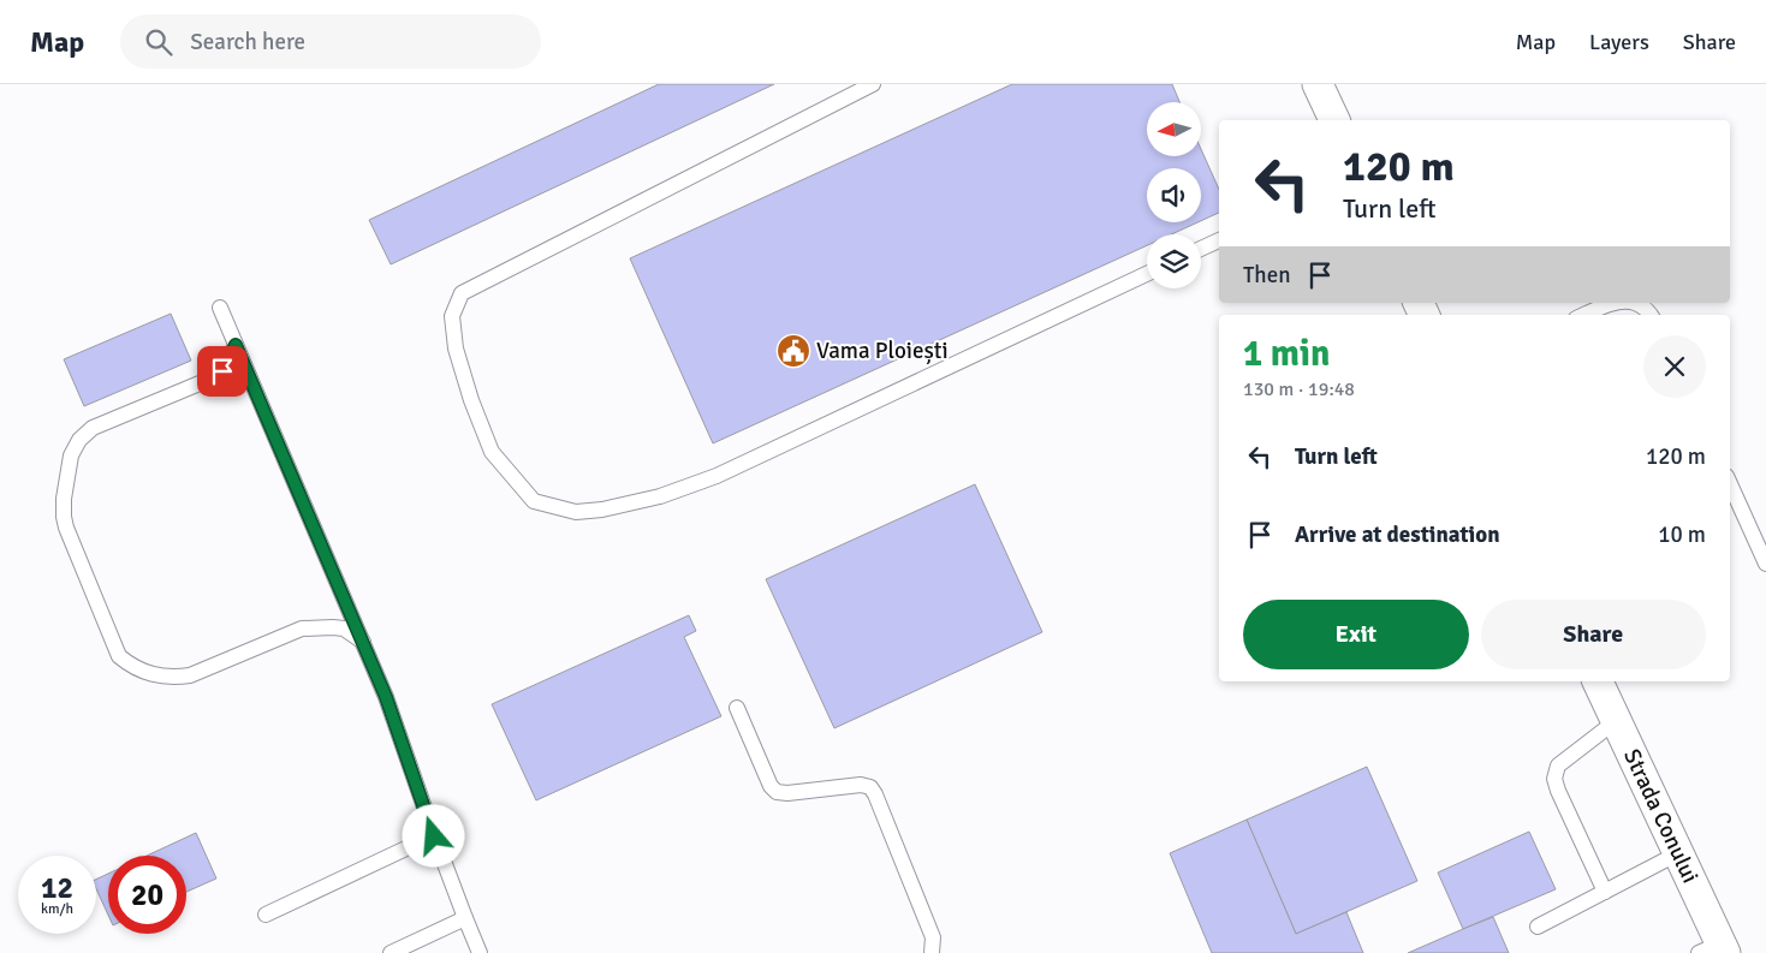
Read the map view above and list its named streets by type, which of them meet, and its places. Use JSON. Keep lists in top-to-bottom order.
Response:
{
  "streets": {
    "street": ["Strada Conului"]
  },
  "places": {
    "public building": ["Vama Ploiești"]
  },
  "north": "left",
  "page": {
    "header": "Map",
    "search": "Search here",
    "nav": ["Map", "Layers", "Share"],
    "turn": ["120 m", "Turn left"],
    "then": "Then",
    "heading": ["1 min", "130 m · 19:48"],
    "list": [
      {
        "name": "Turn left",
        "value": "120 m"
      },
      {
        "name": "Arrive at destination",
        "value": "10 m"
      }
    ],
    "buttons": ["Exit", "Share"],
    "speed": "12 km/h",
    "limit": "20"
  }
}
